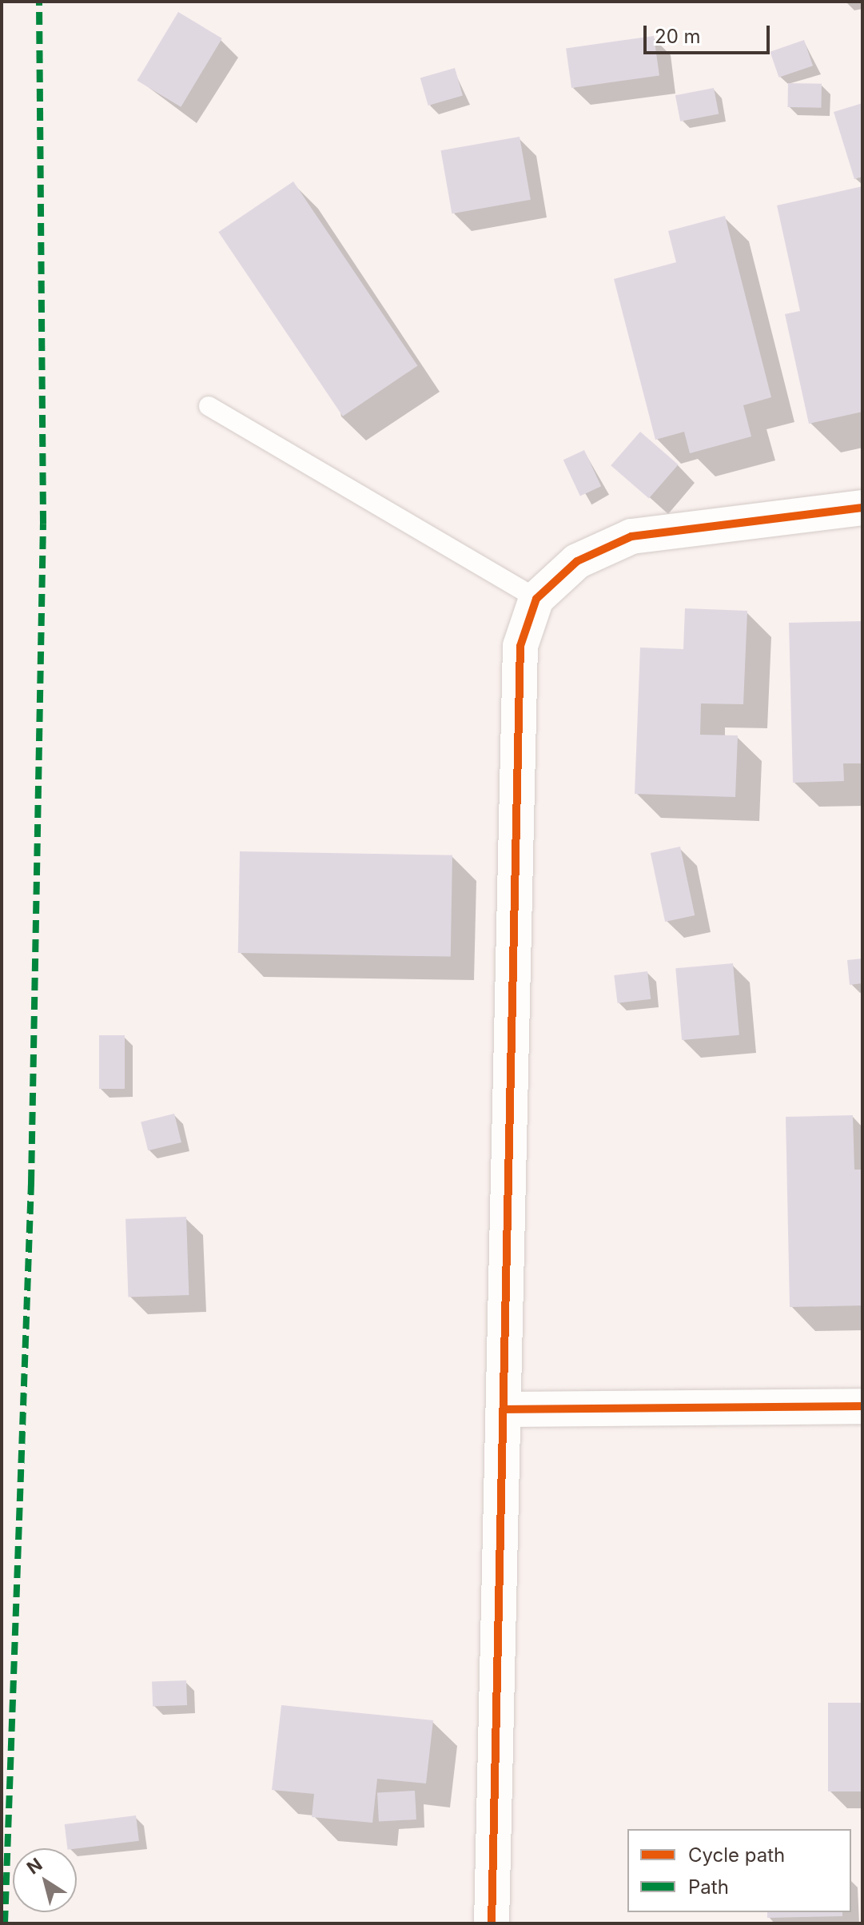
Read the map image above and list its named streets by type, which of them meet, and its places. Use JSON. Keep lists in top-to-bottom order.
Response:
{
  "legend": ["Cycle path", "Path"],
  "scale_bar": "20 m",
  "north": "top left"
}
